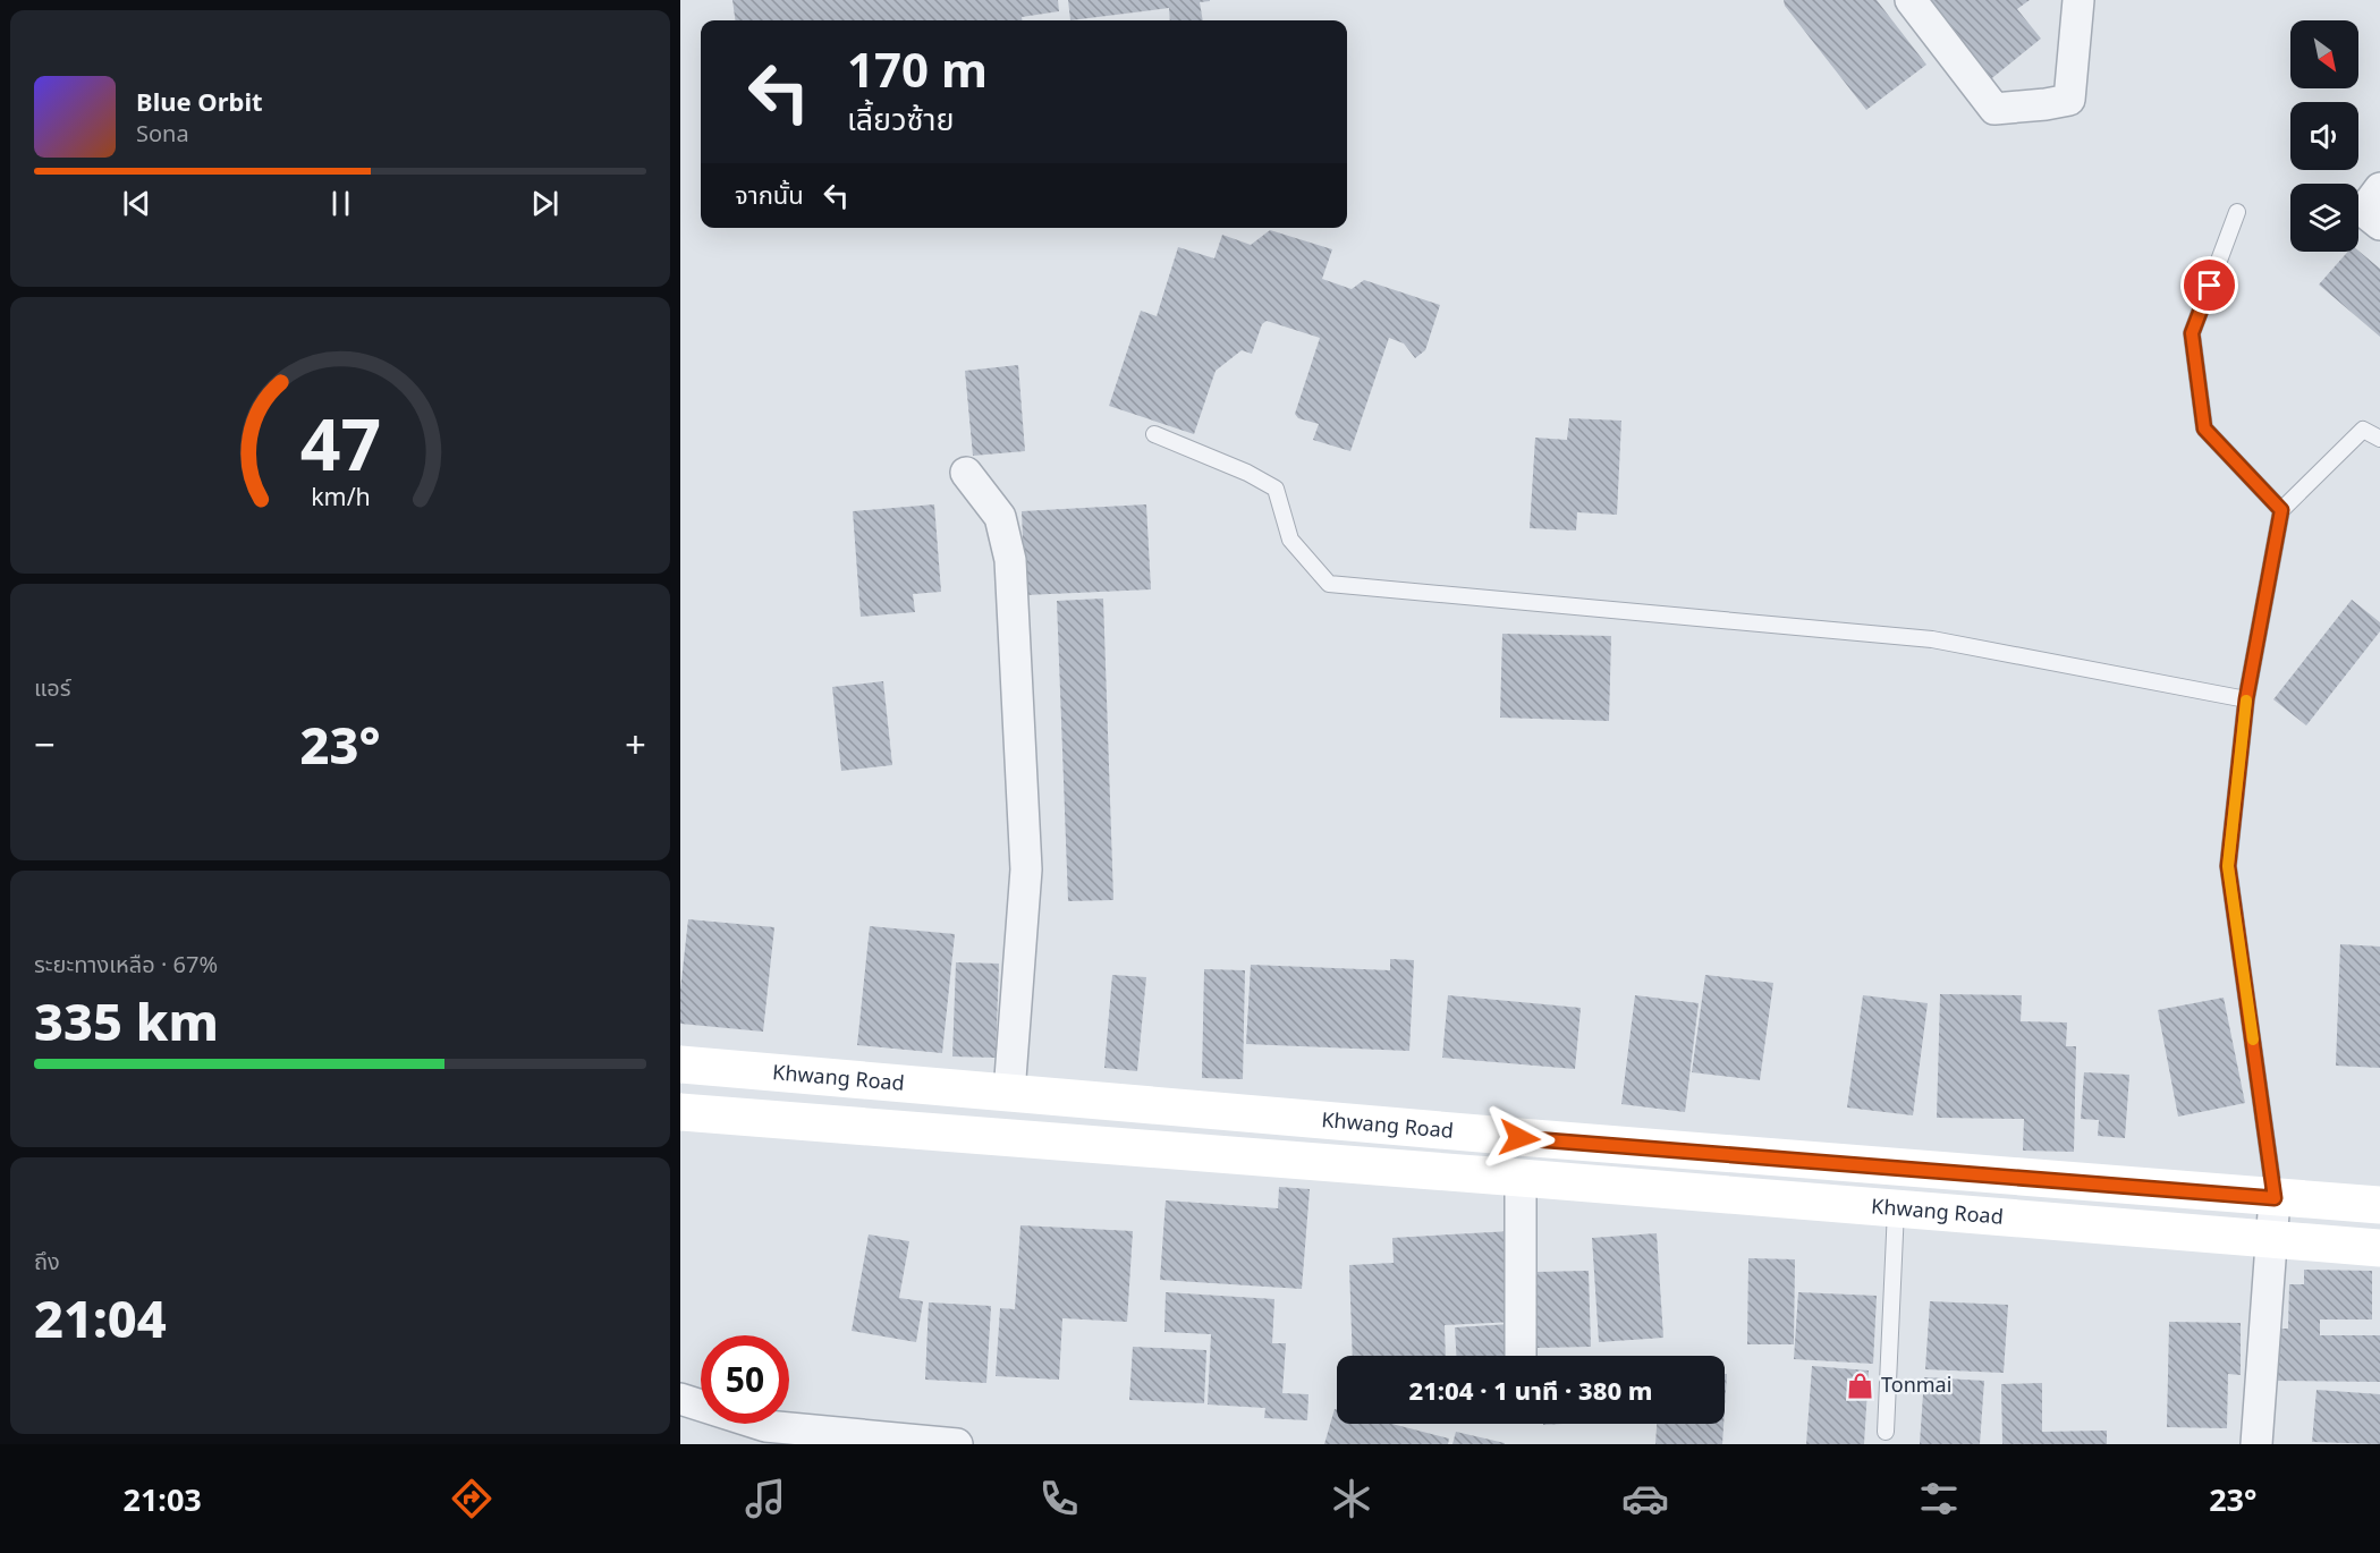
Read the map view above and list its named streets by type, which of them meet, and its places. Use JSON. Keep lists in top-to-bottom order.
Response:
{
  "streets": {
    "main road": ["Khwang Road"]
  },
  "places": {
    "shop": ["Tonmai"]
  },
  "north": "bottom right",
  "page": {
    "turn": ["170 m", "เลี้ยวซ้าย"],
    "song": ["Blue Orbit", "Sona"],
    "then": "จากนั้น",
    "tile": [
      "แอร์",
      ["ระยะทางเหลือ · 67%", "335 km"],
      ["ถึง", "21:04"]
    ],
    "heat": ["−", "23°", "+"],
    "limit": "50",
    "trip": "21:04 · 1 นาที · 380 m",
    "tabs": ["21:03", "23°"],
    "gauge": ["47", "km/h"]
  }
}
